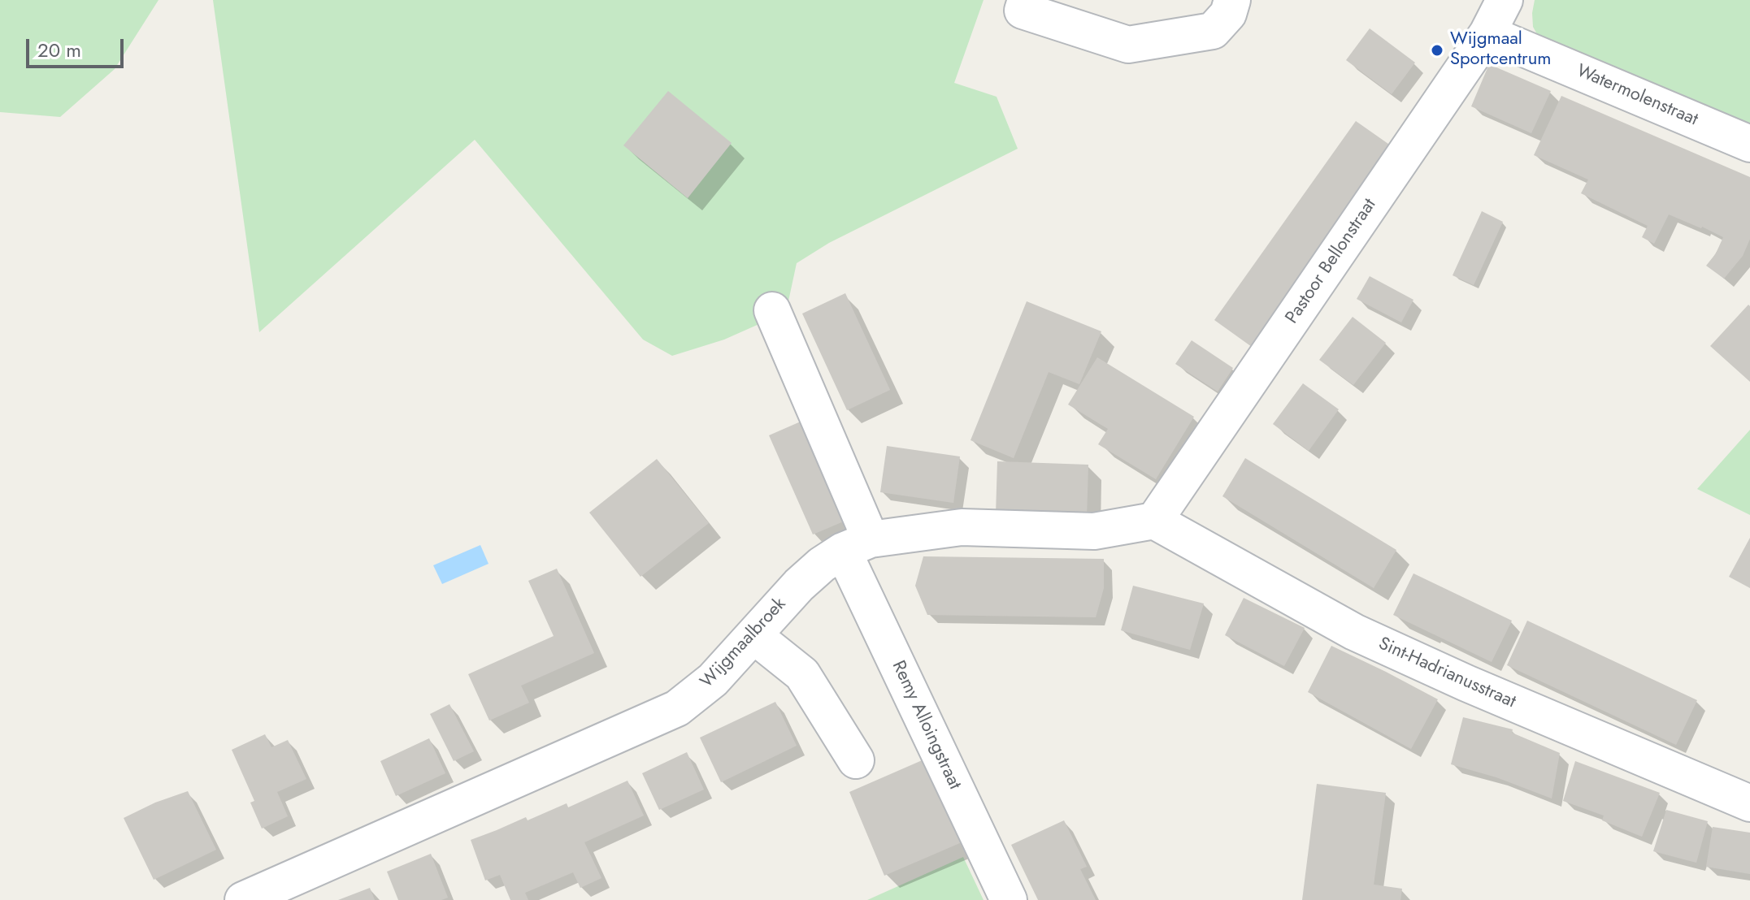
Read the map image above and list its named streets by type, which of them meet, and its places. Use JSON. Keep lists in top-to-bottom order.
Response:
{
  "streets": {
    "street": [
      "Watermolenstraat",
      "Pastoor Bellonstraat",
      "Wijgmaalbroek",
      "Sint-Hadrianusstraat",
      "Remy Alloingstraat"
    ]
  },
  "crossings": [
    ["Watermolenstraat", "Pastoor Bellonstraat"],
    ["Pastoor Bellonstraat", "Wijgmaalbroek"],
    ["Pastoor Bellonstraat", "Sint-Hadrianusstraat"],
    ["Wijgmaalbroek", "Sint-Hadrianusstraat"],
    ["Wijgmaalbroek", "Remy Alloingstraat"]
  ],
  "places": ["Wijgmaal Sportcentrum"],
  "scale_bar": "20 m"
}
